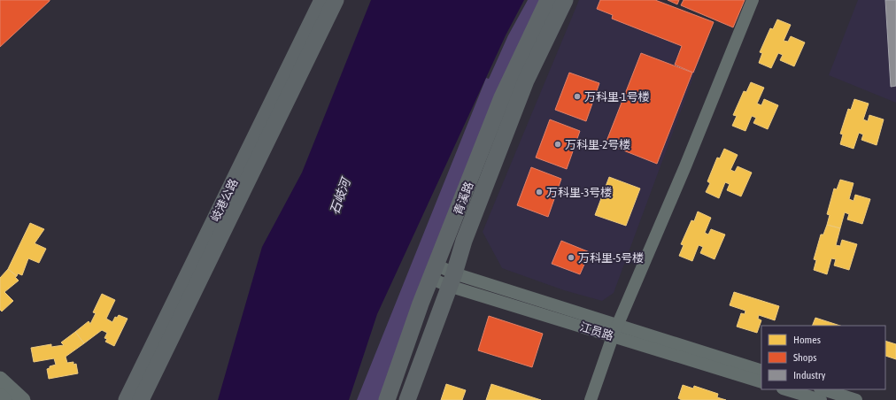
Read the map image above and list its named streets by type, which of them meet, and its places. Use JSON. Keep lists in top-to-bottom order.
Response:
{
  "streets": {
    "main road": ["青溪路", "岐港公路"],
    "street": ["江员路"]
  },
  "crossings": [
    ["青溪路", "江员路"]
  ],
  "water": ["石岐河"],
  "places": [
    "万科里-1号楼",
    "万科里-2号楼",
    "万科里-3号楼",
    "万科里-5号楼"
  ],
  "legend": ["Homes", "Shops", "Industry"]
}
